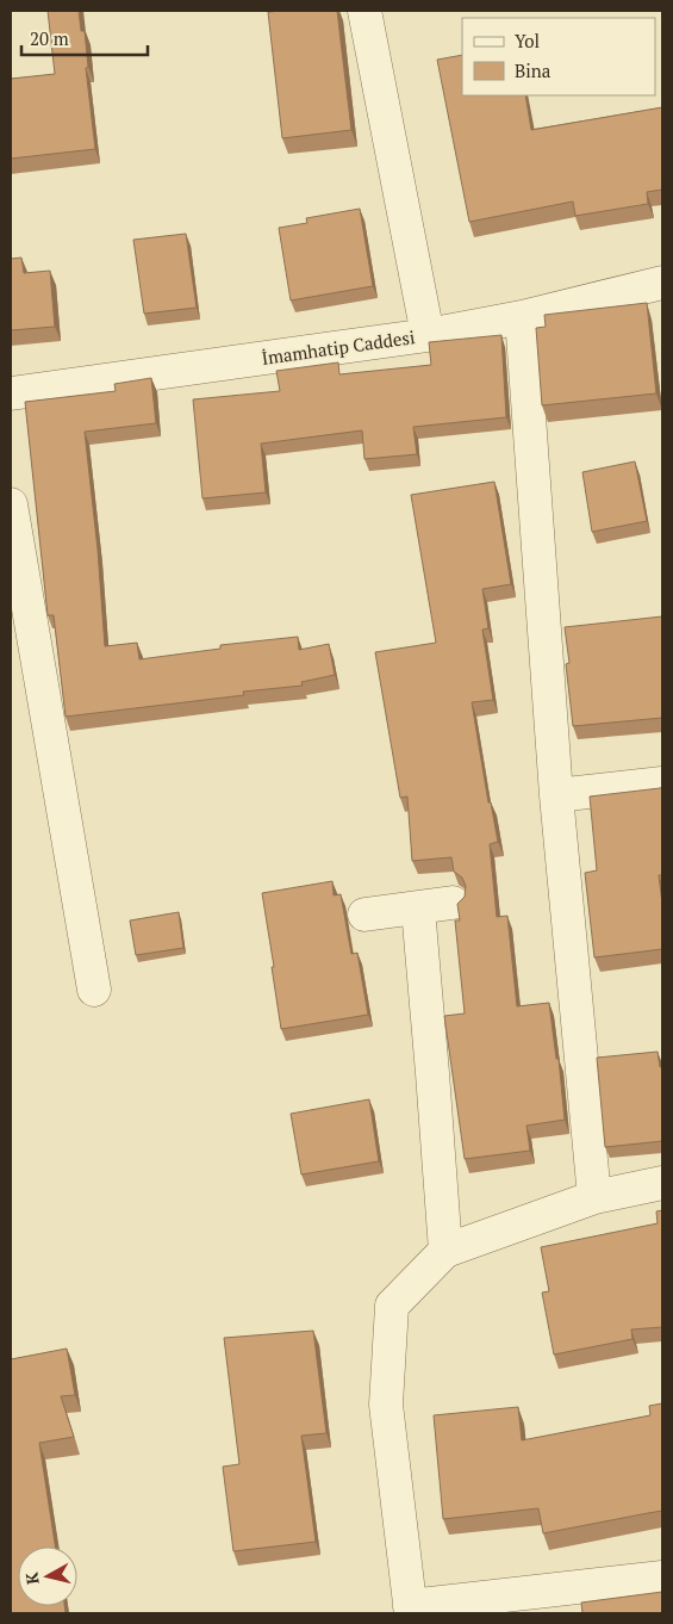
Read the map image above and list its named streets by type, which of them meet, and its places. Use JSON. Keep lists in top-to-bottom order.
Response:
{
  "streets": {
    "street": ["İmamhatip Caddesi"]
  },
  "legend": ["Yol", "Bina"],
  "scale_bar": "20 m",
  "north": "left"
}
